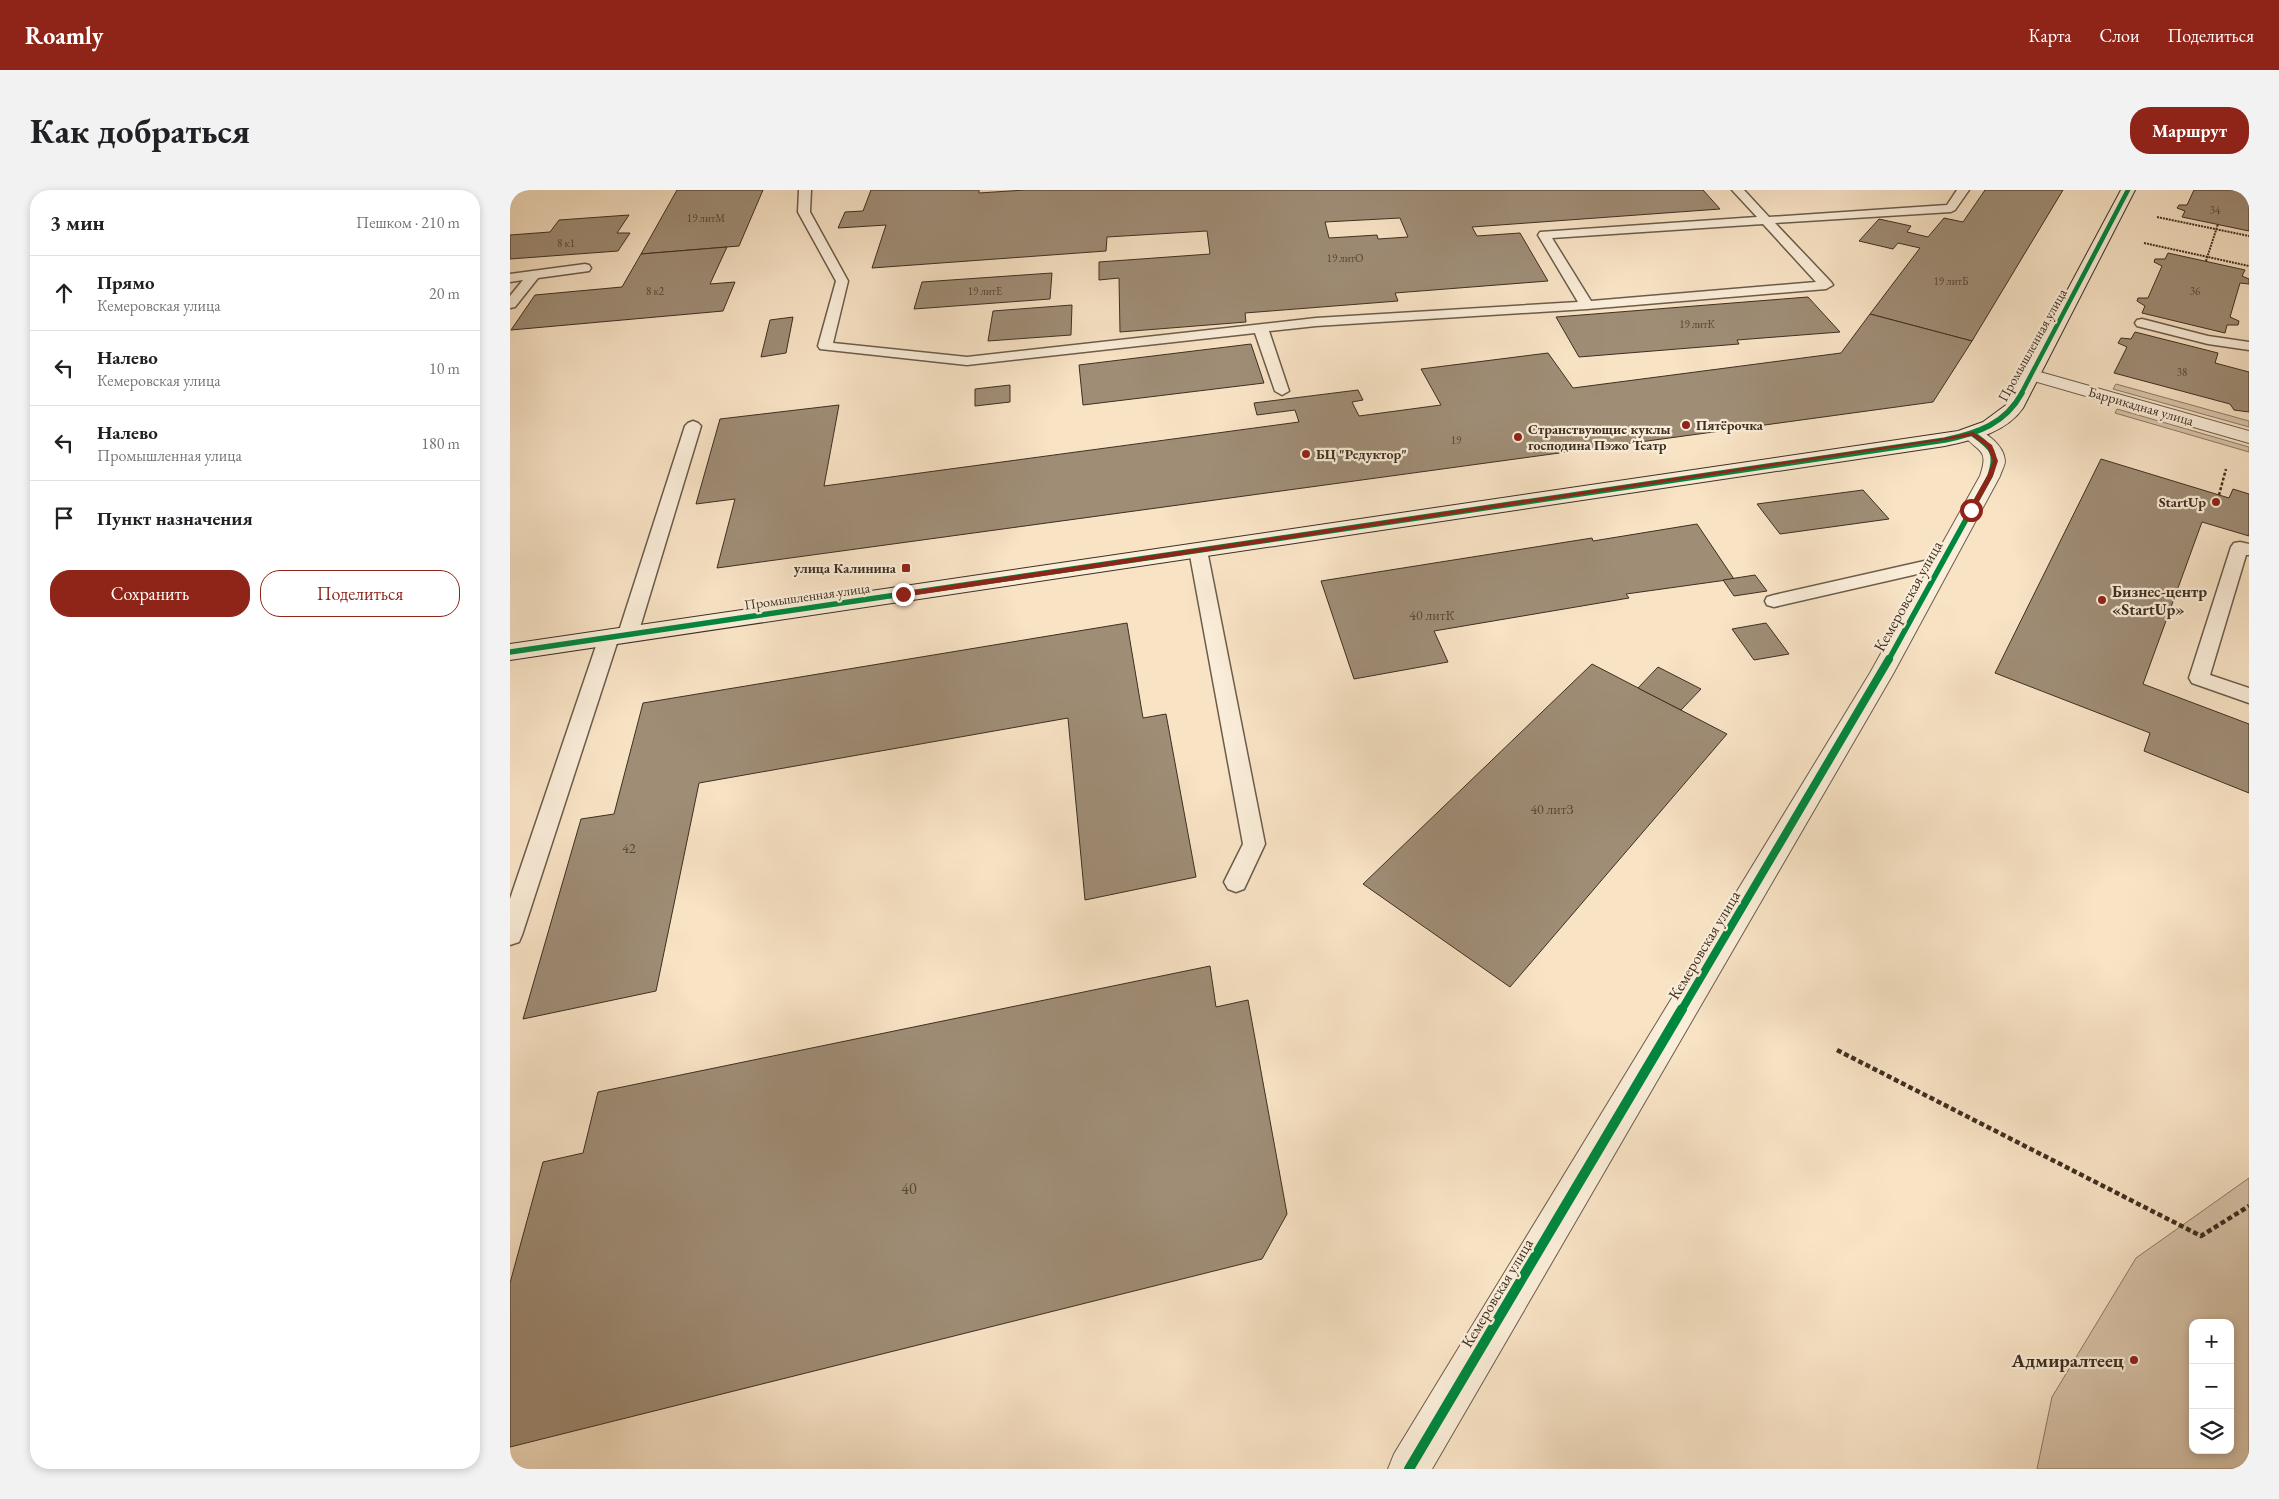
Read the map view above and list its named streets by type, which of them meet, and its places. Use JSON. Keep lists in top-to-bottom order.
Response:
{
  "streets": {
    "street": ["Промышленная улица", "Баррикадная улица", "Кемеровская улица"]
  },
  "crossings": [
    ["Промышленная улица", "Баррикадная улица"],
    ["Промышленная улица", "Кемеровская улица"]
  ],
  "places": {
    "other": [
      "Пятёрочка",
      "Странствующие куклы господина Пэжо Театр",
      "БЦ \"Редуктор\"",
      "StartUp",
      "Бизнес-центр «StartUp»",
      "Адмиралтеец"
    ],
    "transit": ["улица Калинина"]
  },
  "house_numbers": [
    "34",
    "19 литМ",
    "8 к1",
    "19 литО",
    "19 литБ",
    "8 к2",
    "19 литЕ",
    "36",
    "19 литК",
    "38",
    "19",
    "40 литК",
    "40 литЗ",
    "42",
    "40"
  ],
  "page": {
    "header": "Roamly",
    "nav": ["Карта", "Слои", "Поделиться"],
    "buttons": [
      "Маршрут",
      ["Сохранить", "Поделиться"]
    ],
    "title": "Как добраться",
    "heading": ["3 мин", "Пешком · 210 m"],
    "list": [
      ["Прямо", "Кемеровская улица", "20 m"],
      ["Налево", "Кемеровская улица", "10 m"],
      ["Налево", "Промышленная улица", "180 m"],
      "Пункт назначения"
    ],
    "map_buttons": ["+", "−"]
  }
}
